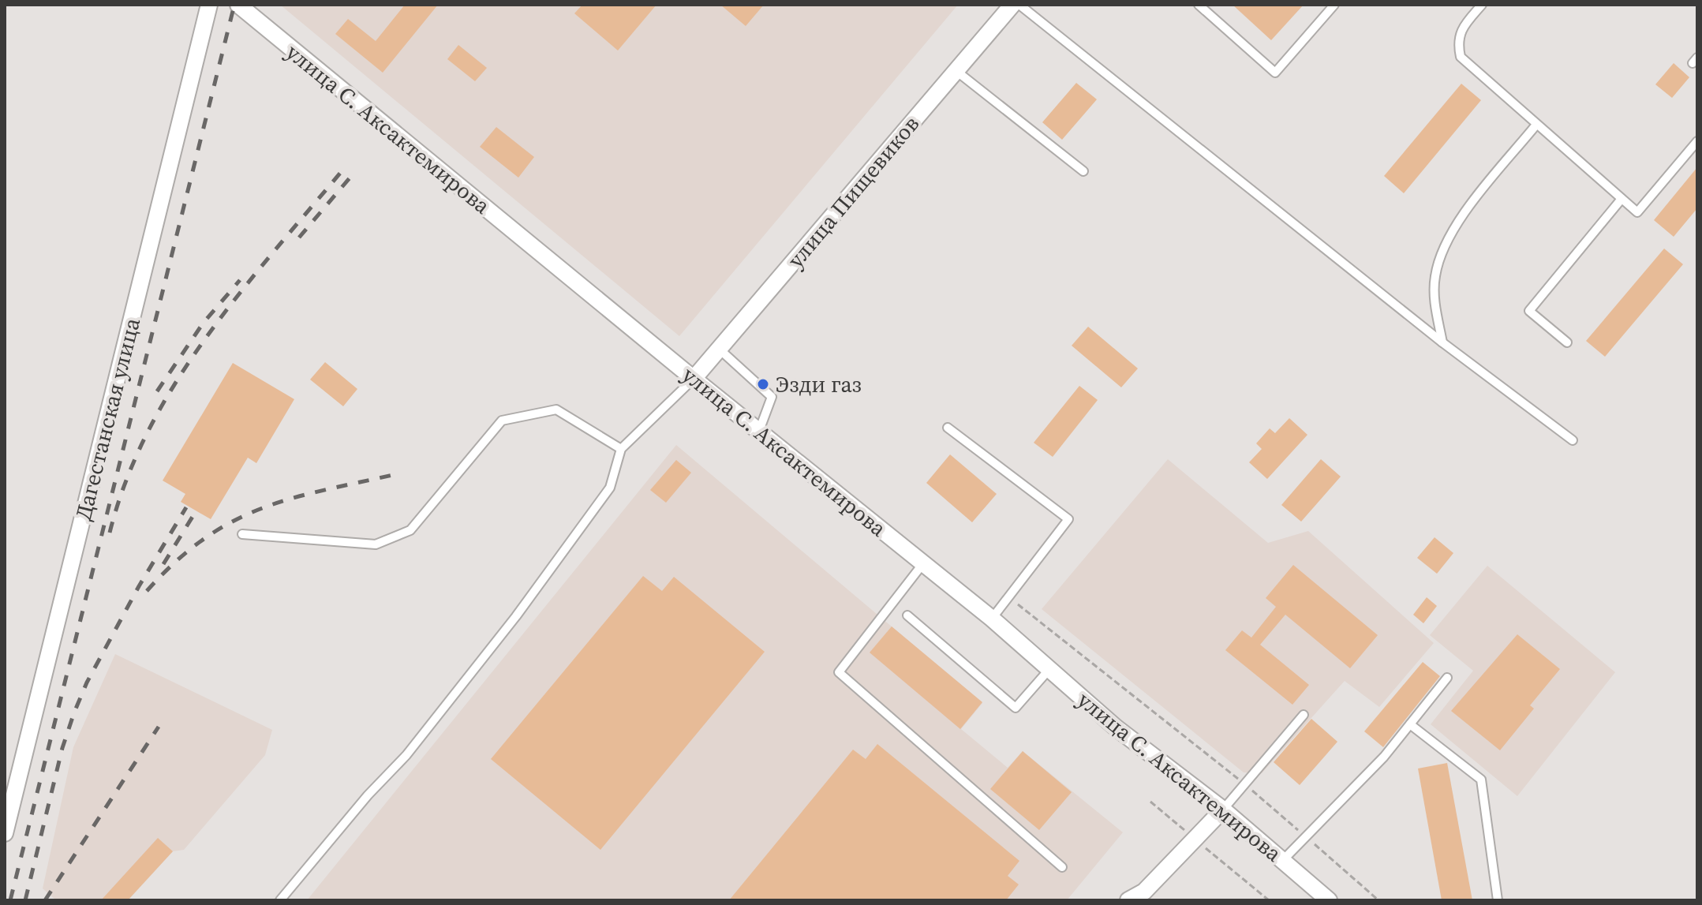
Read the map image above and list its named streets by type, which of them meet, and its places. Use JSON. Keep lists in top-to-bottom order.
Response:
{
  "streets": {
    "street": ["улица С. Аксактемирова", "улица Пищевиков", "Дагестанская улица"]
  },
  "crossings": [
    ["улица С. Аксактемирова", "улица Пищевиков"]
  ],
  "places": ["Эзди газ"]
}
